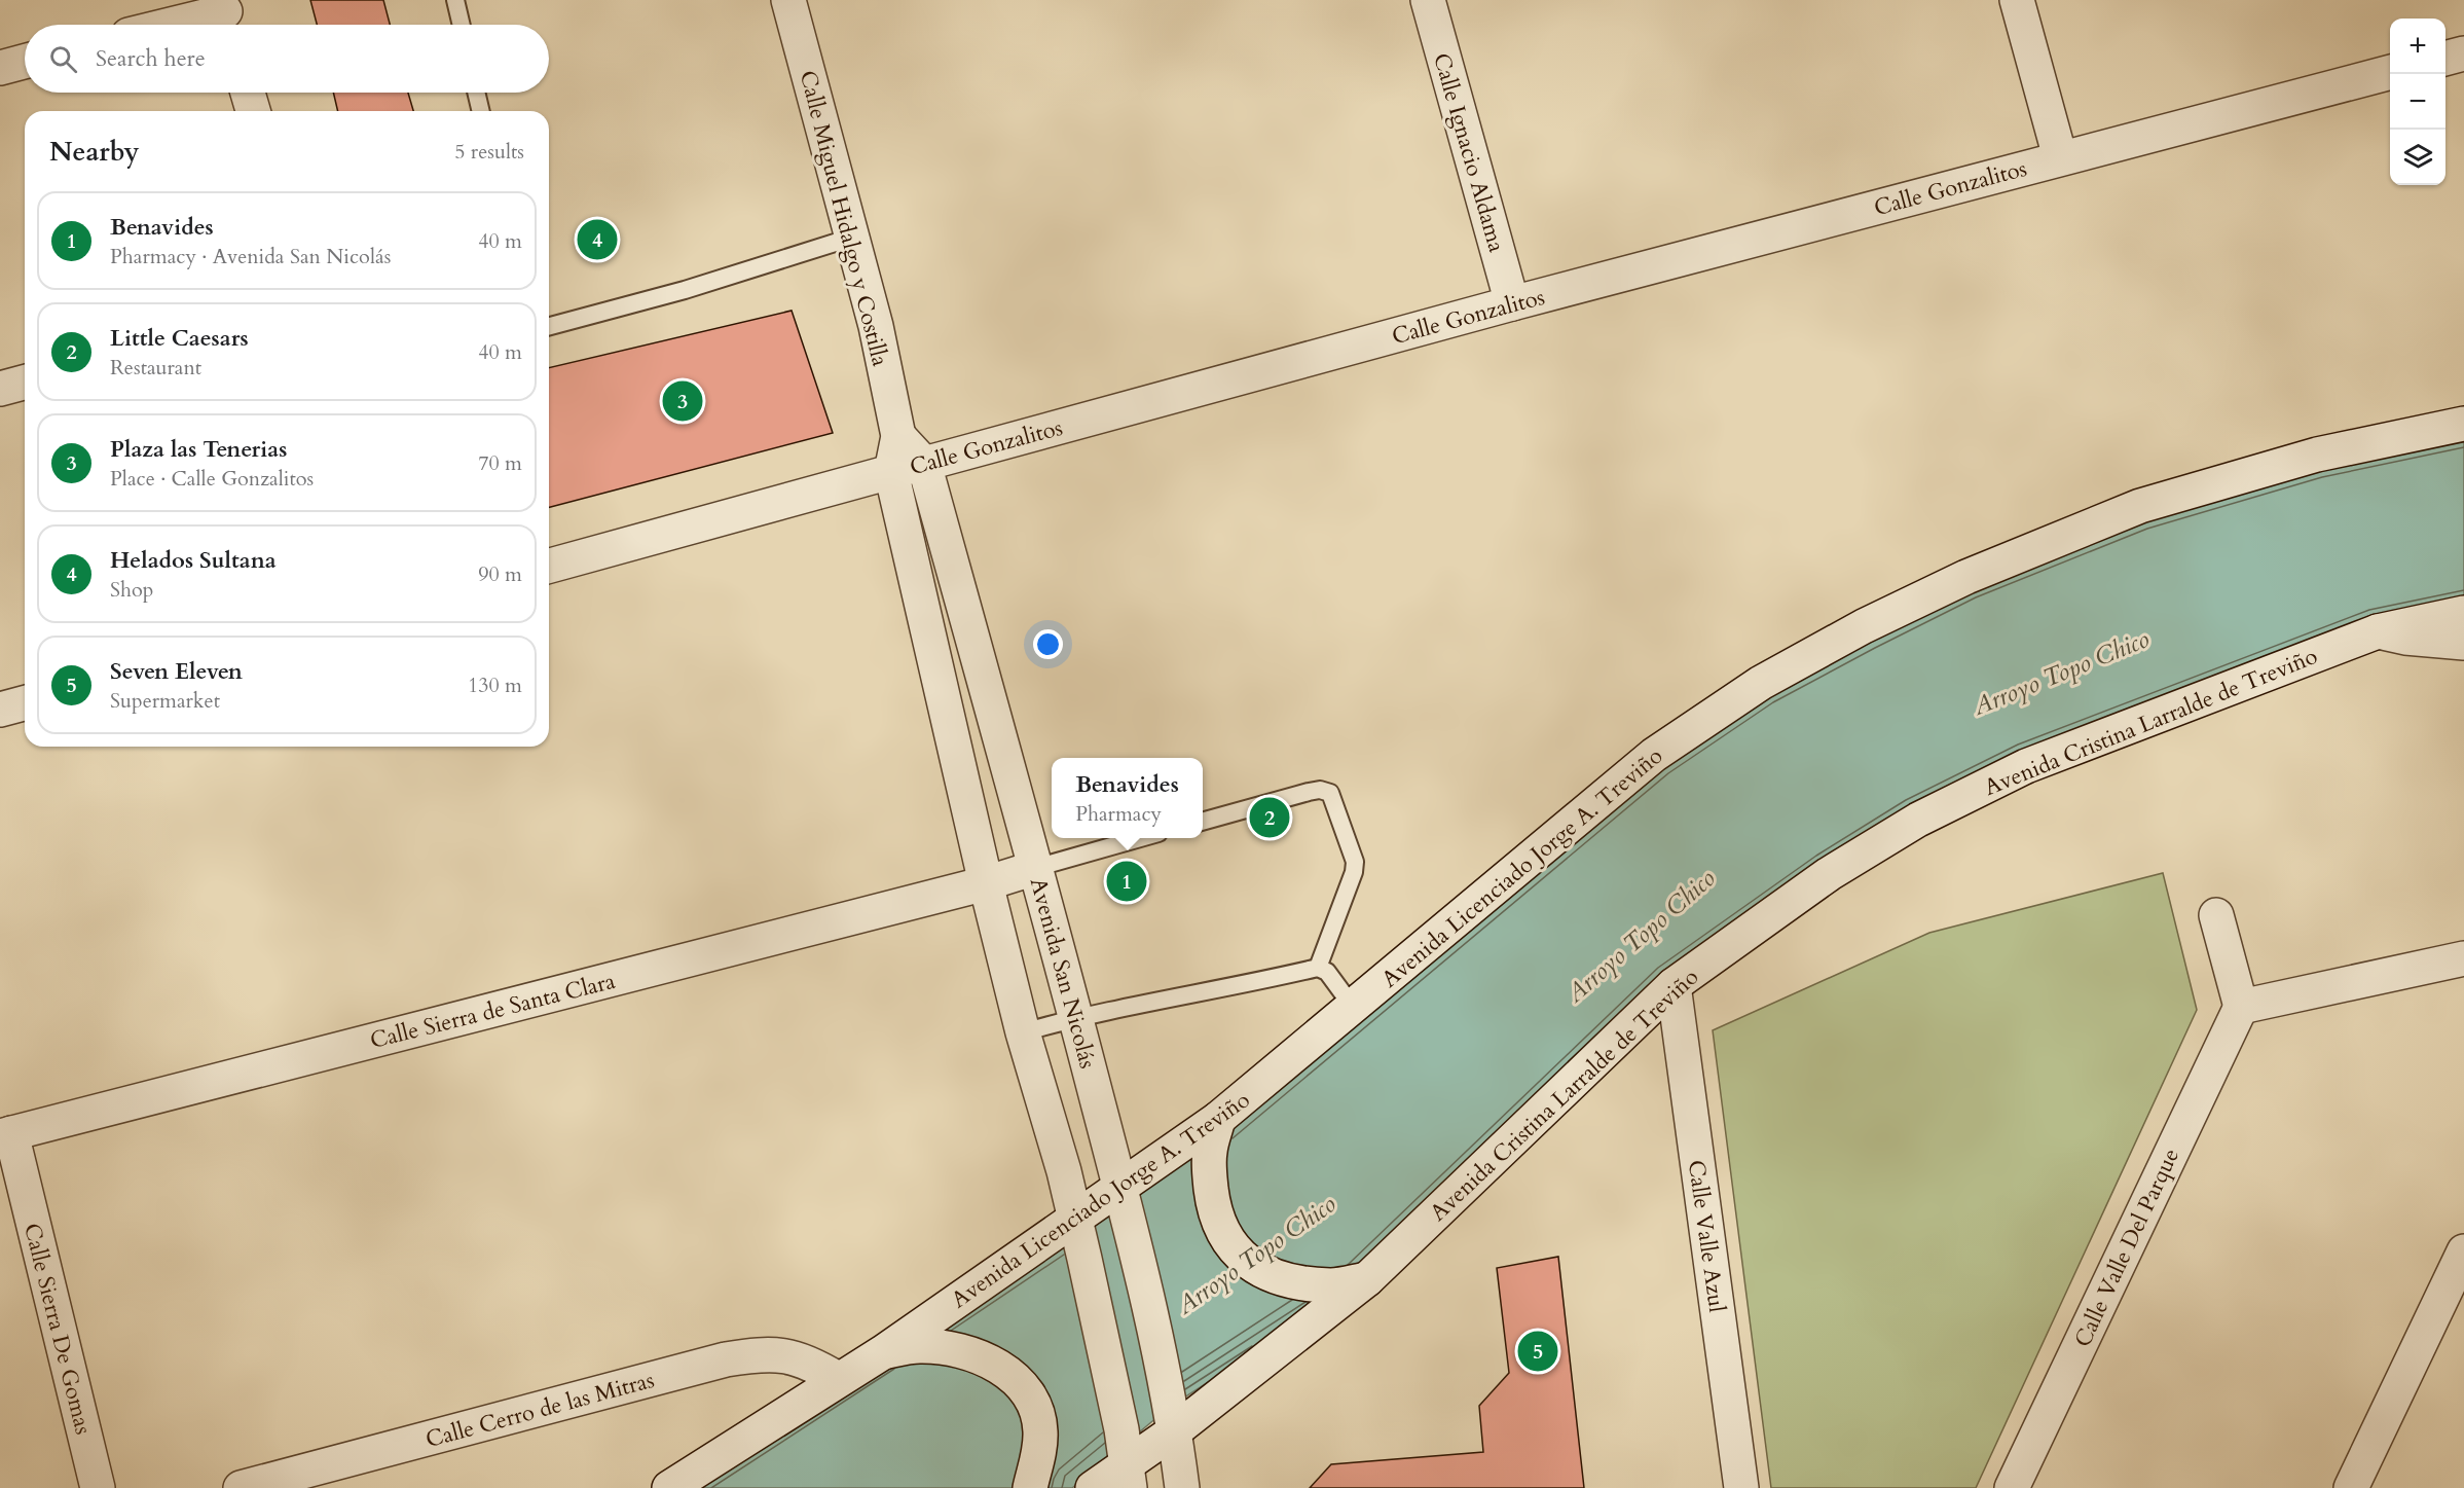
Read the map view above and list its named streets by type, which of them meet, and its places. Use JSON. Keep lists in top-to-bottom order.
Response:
{
  "streets": {
    "street": [
      "Calle Ignacio Aldama",
      "Calle Gonzalitos",
      "Calle Miguel Hidalgo y Costilla",
      "Avenida Cristina Larralde de Treviño",
      "Avenida Licenciado Jorge A. Treviño",
      "Avenida San Nicolás",
      "Calle Sierra de Santa Clara",
      "Calle Valle Azul",
      "Calle Valle Del Parque",
      "Calle Sierra De Gomas",
      "Calle Cerro de las Mitras"
    ]
  },
  "crossings": [
    ["Calle Ignacio Aldama", "Calle Gonzalitos"],
    ["Calle Gonzalitos", "Calle Miguel Hidalgo y Costilla"],
    ["Calle Gonzalitos", "Avenida San Nicolás"],
    ["Avenida Cristina Larralde de Treviño", "Avenida San Nicolás"],
    ["Avenida Cristina Larralde de Treviño", "Calle Valle Azul"],
    ["Avenida Licenciado Jorge A. Treviño", "Avenida San Nicolás"],
    ["Avenida Licenciado Jorge A. Treviño", "Calle Cerro de las Mitras"],
    ["Avenida San Nicolás", "Calle Sierra de Santa Clara"],
    ["Calle Sierra de Santa Clara", "Calle Sierra De Gomas"]
  ],
  "water": ["Arroyo Topo Chico"],
  "page": {
    "map_buttons": ["+", "−"],
    "search": "Search here",
    "heading": ["Nearby", "5 results"],
    "list": [
      {
        "mark": "1",
        "name": "Benavides",
        "note": "Pharmacy · Avenida San Nicolás",
        "value": "40 m"
      },
      {
        "mark": "2",
        "name": "Little Caesars",
        "note": "Restaurant",
        "value": "40 m"
      },
      {
        "mark": "3",
        "name": "Plaza las Tenerias",
        "note": "Place · Calle Gonzalitos",
        "value": "70 m"
      },
      {
        "mark": "4",
        "name": "Helados Sultana",
        "note": "Shop",
        "value": "90 m"
      },
      {
        "mark": "5",
        "name": "Seven Eleven",
        "note": "Supermarket",
        "value": "130 m"
      }
    ],
    "pins": [
      "4",
      "3",
      "2",
      "1",
      "5"
    ],
    "popup": ["Benavides", "Pharmacy"]
  }
}
